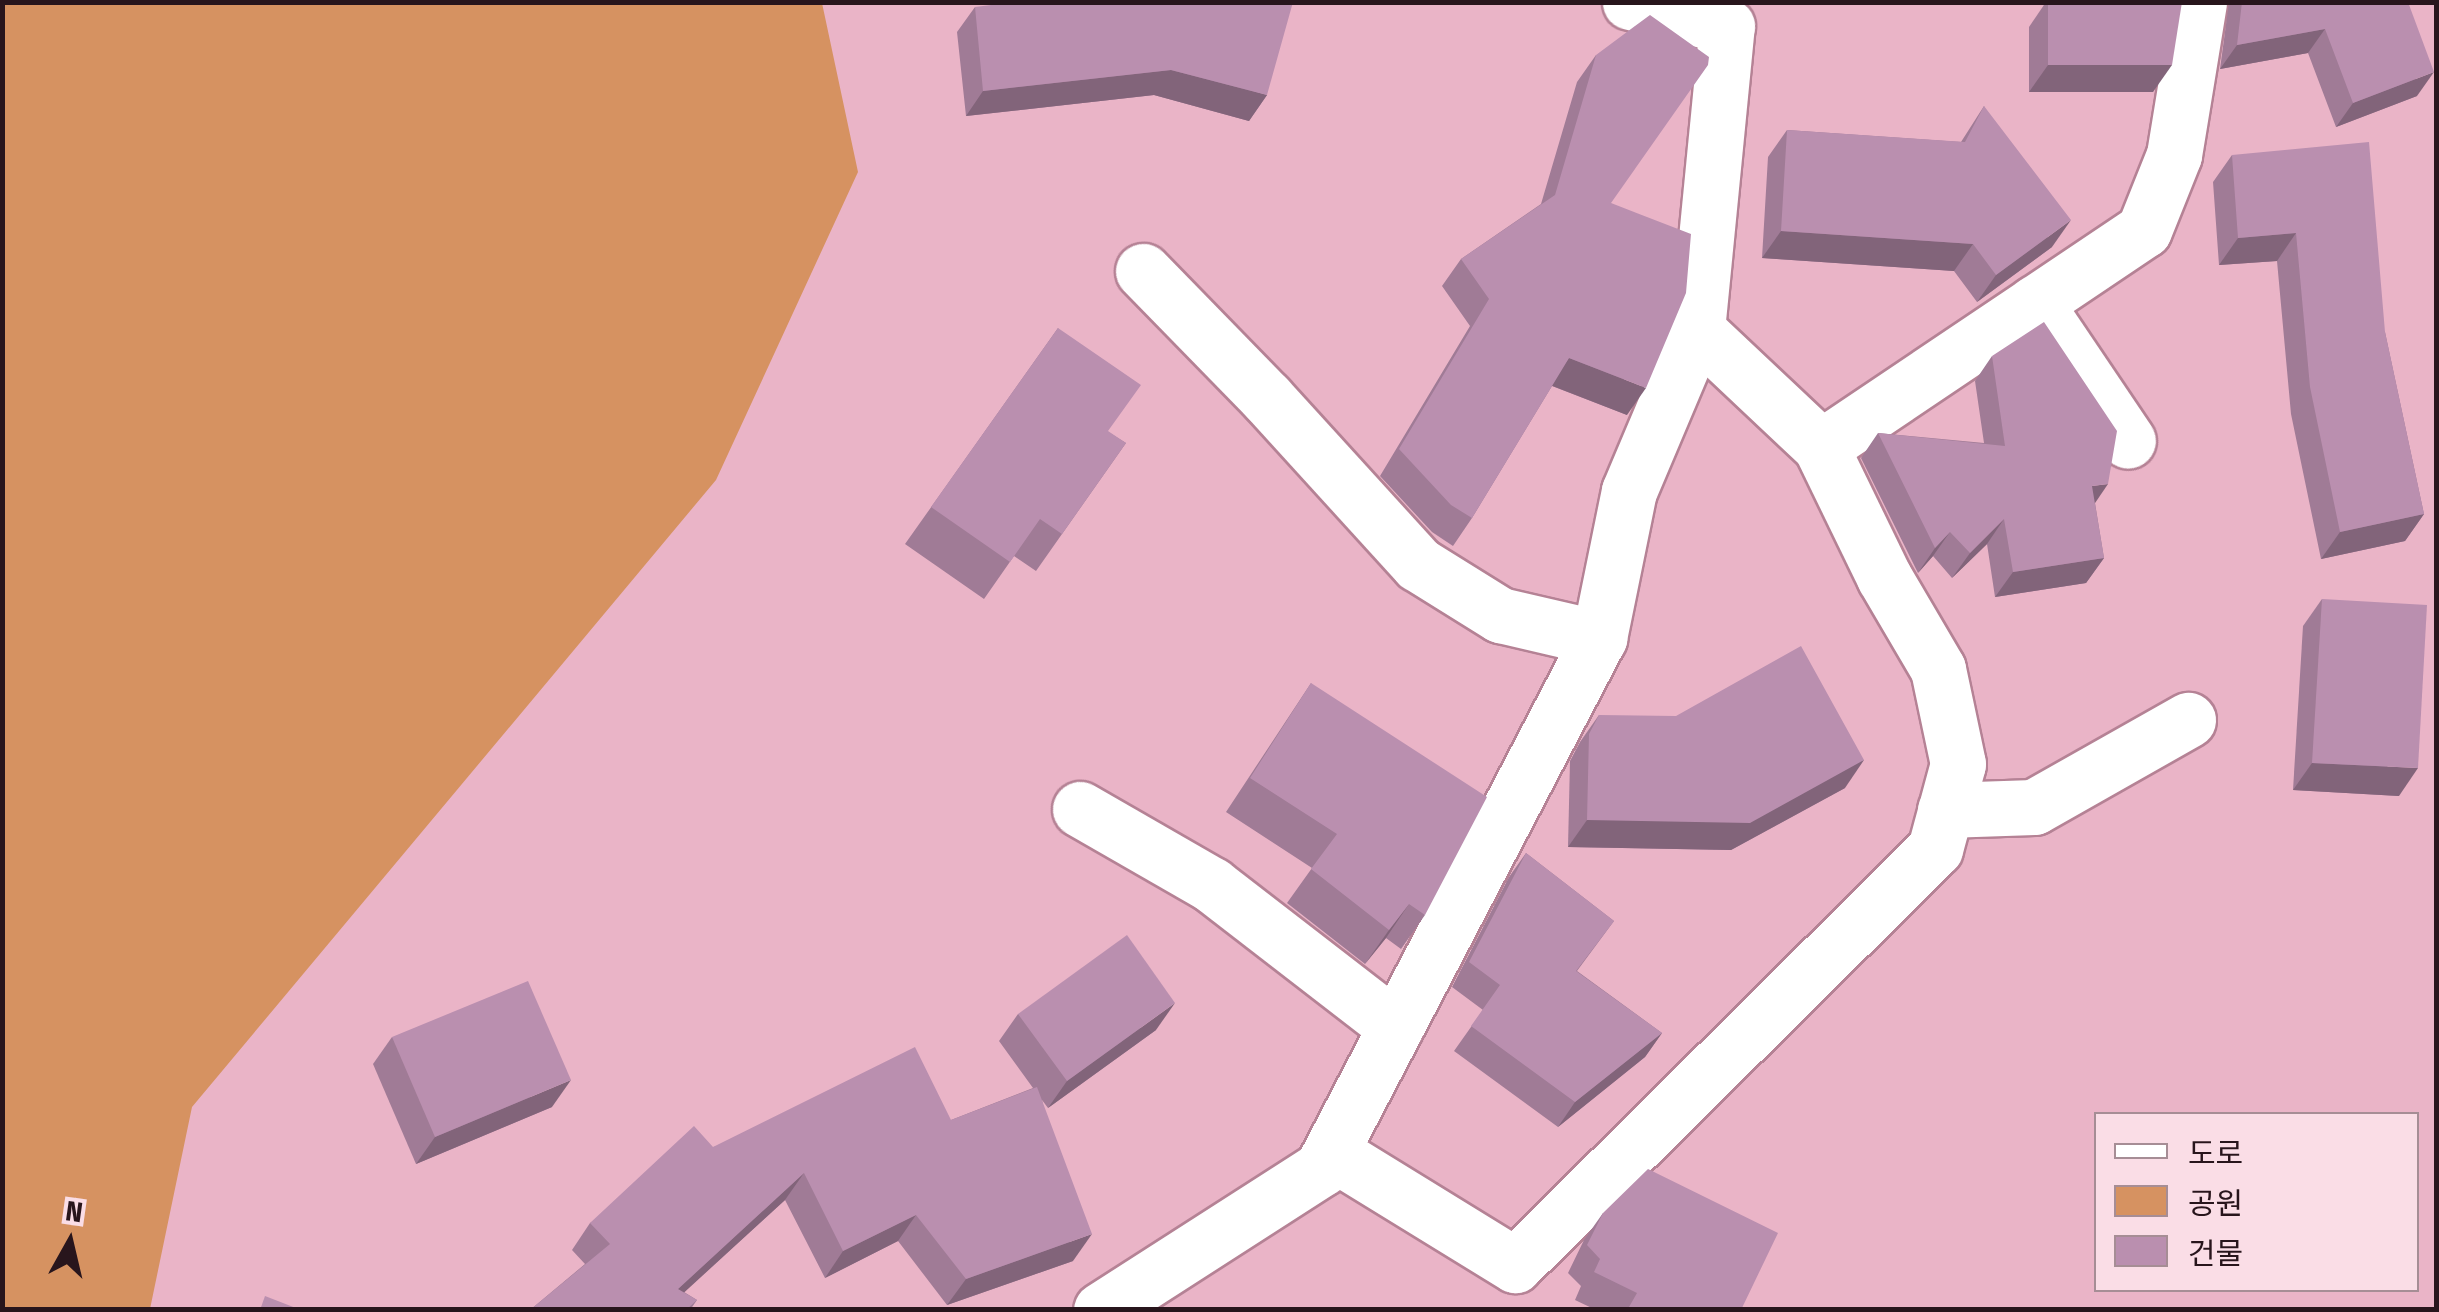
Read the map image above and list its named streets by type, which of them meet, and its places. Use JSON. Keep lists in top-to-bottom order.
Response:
{
  "legend": ["도로", "공원", "건물"],
  "north": "top"
}
